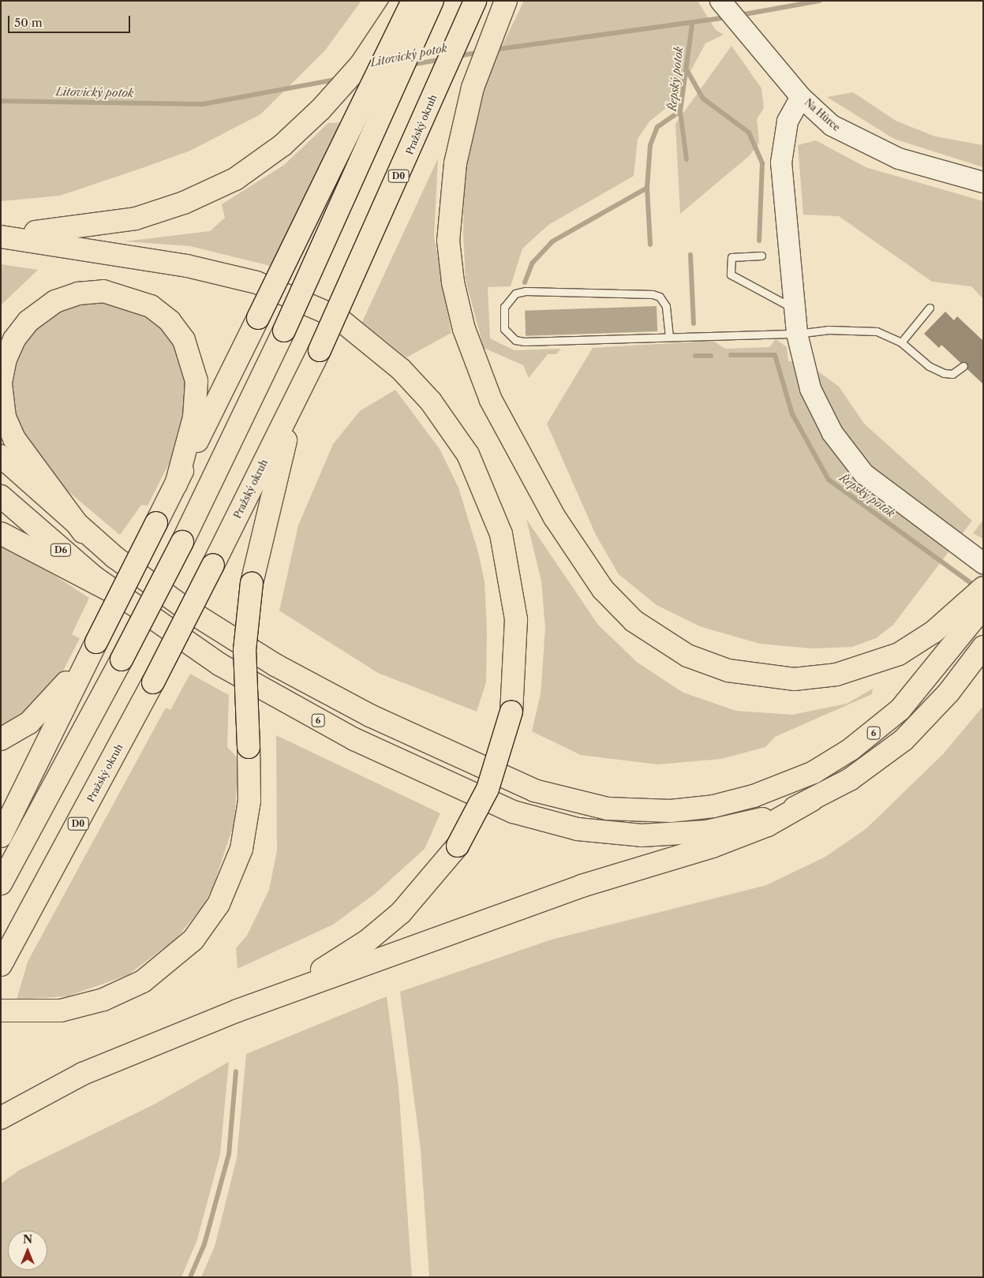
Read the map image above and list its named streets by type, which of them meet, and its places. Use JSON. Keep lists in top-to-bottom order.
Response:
{
  "streets": {
    "highway": [
      "Pražský okruh",
      "D0",
      "D6",
      "6"
    ],
    "main road": ["Na Hůrce"]
  },
  "crossings": [
    ["D6", "6"]
  ],
  "water": ["Litovický potok", "Řepský potok"],
  "scale_bar": "50 m",
  "north": "top"
}
